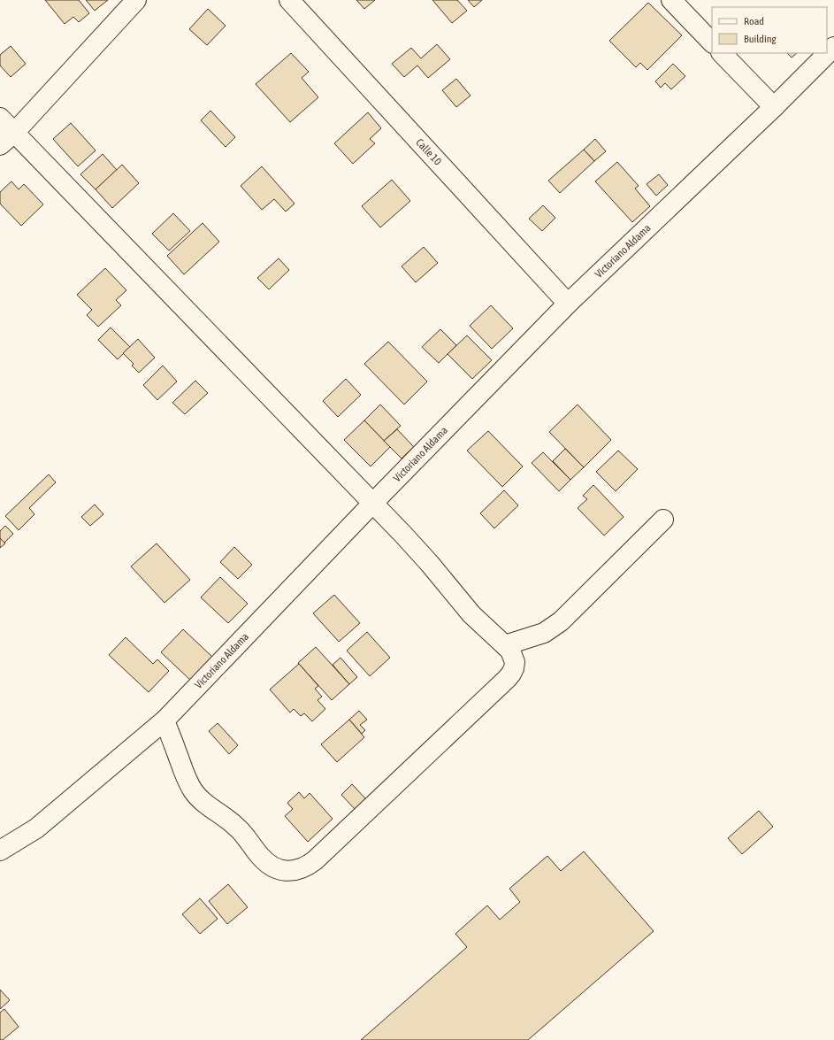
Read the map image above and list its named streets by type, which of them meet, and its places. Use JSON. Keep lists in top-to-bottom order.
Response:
{
  "streets": {
    "street": ["Calle 10", "Victoriano Aldama"]
  },
  "crossings": [
    ["Calle 10", "Victoriano Aldama"]
  ],
  "legend": ["Road", "Building"]
}
